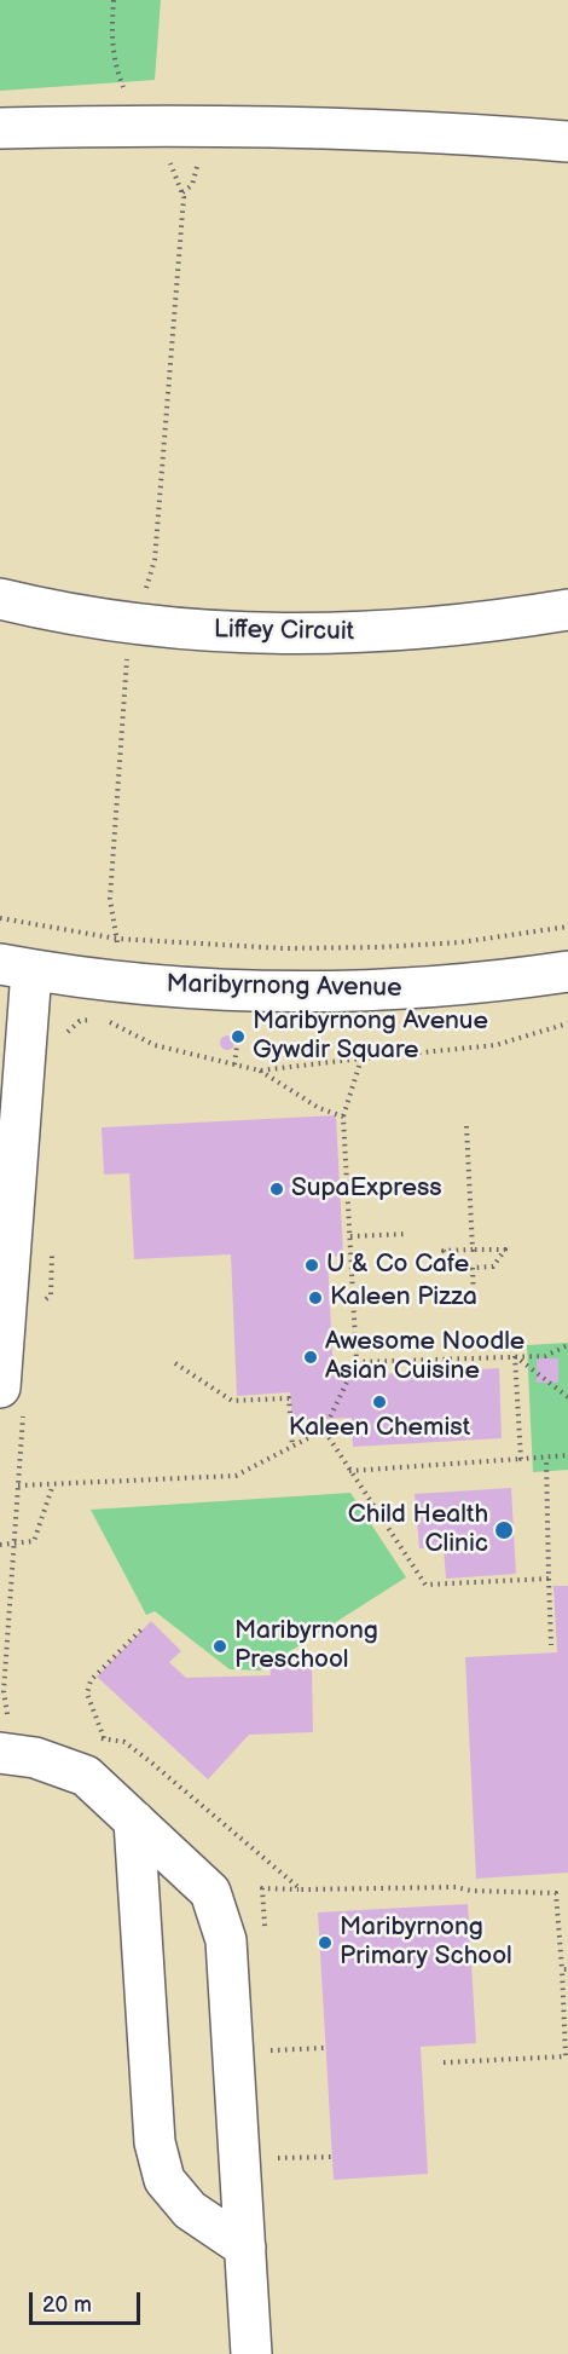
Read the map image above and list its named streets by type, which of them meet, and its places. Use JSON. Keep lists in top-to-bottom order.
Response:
{
  "streets": {
    "street": ["Liffey Circuit", "Maribyrnong Avenue"]
  },
  "places": [
    "Maribyrnong Avenue Gywdir Square",
    "SupaExpress",
    "U & Co Cafe",
    "Kaleen Pizza",
    "Awesome Noodle Asian Cuisine",
    "Kaleen Chemist",
    "Child Health Clinic",
    "Maribyrnong Preschool",
    "Maribyrnong Primary School"
  ],
  "scale_bar": "20 m"
}
